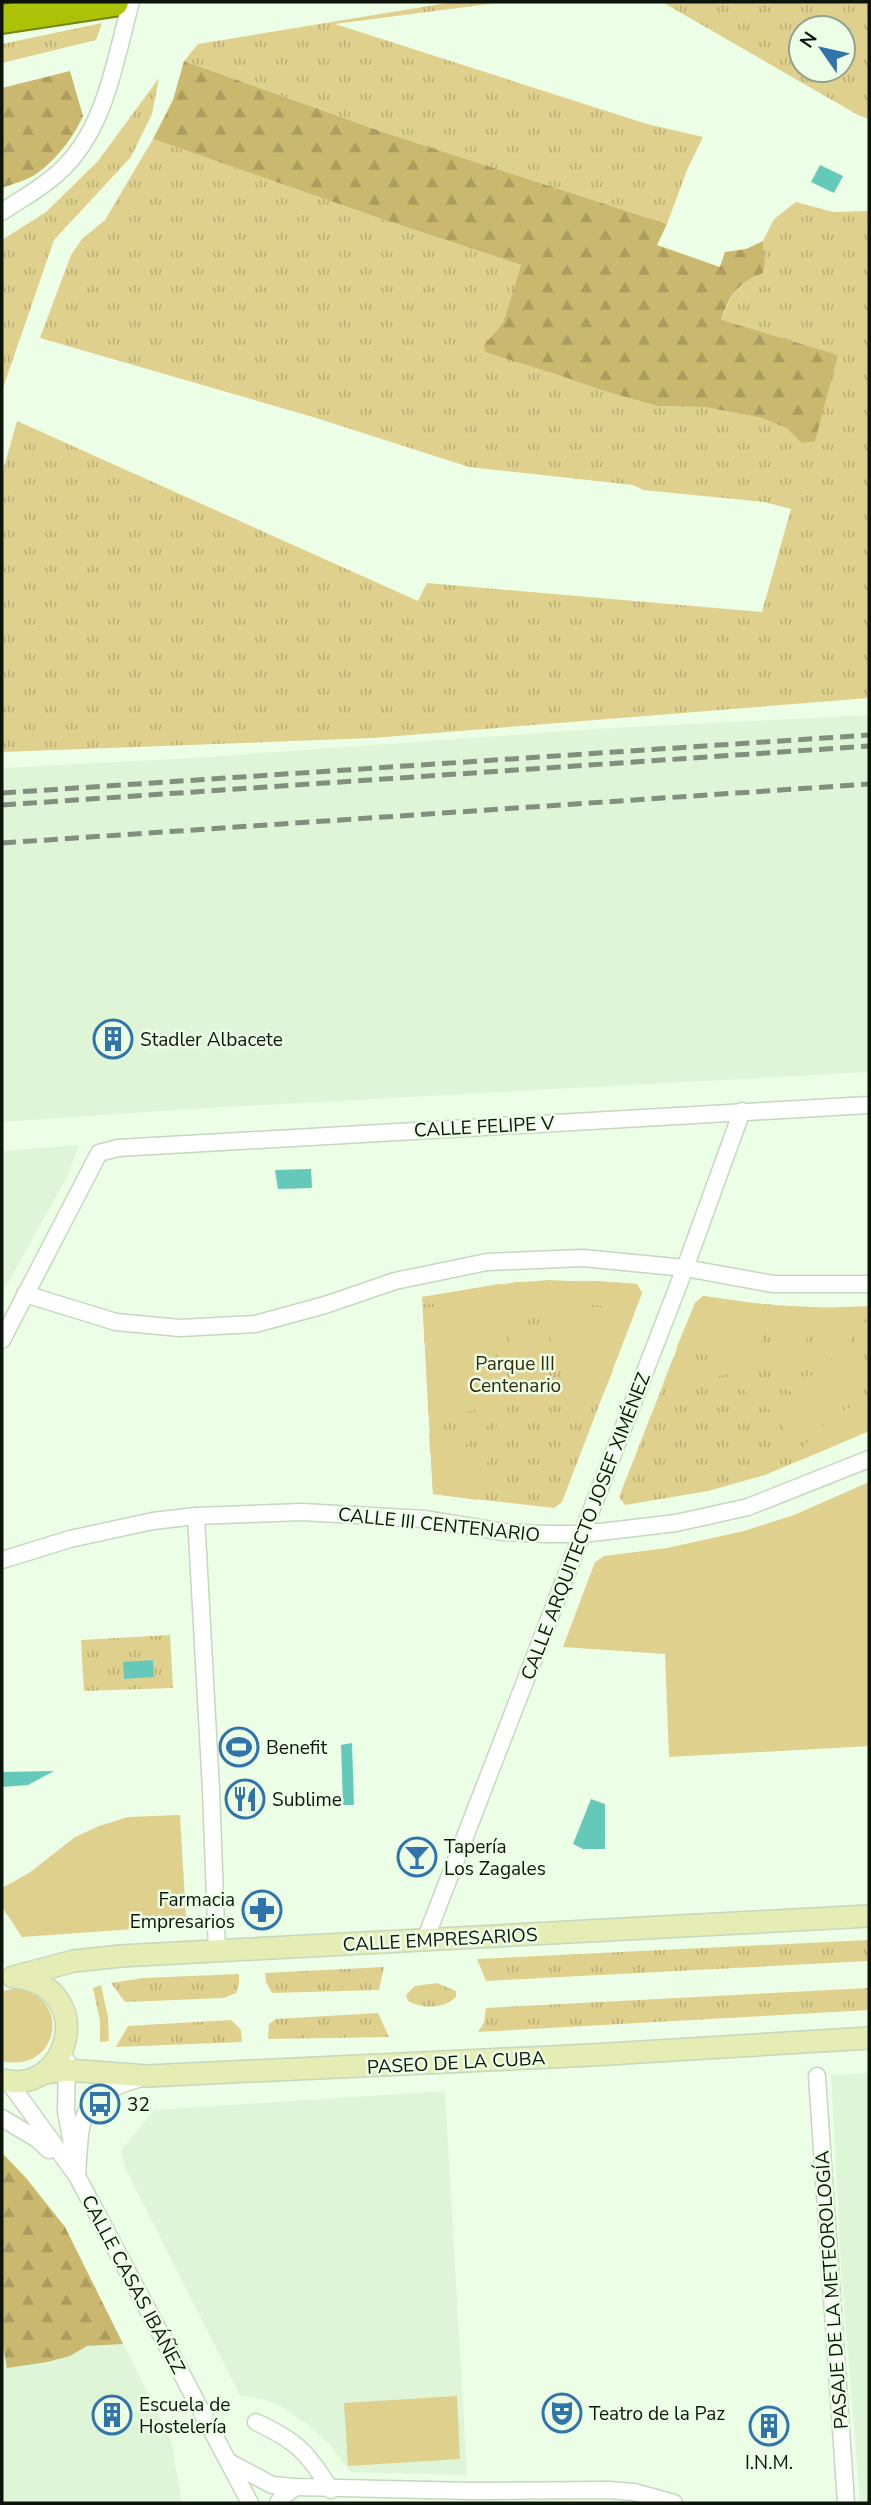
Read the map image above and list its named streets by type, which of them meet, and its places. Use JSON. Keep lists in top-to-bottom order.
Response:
{
  "streets": {
    "main road": ["CALLE EMPRESARIOS", "PASEO DE LA CUBA"],
    "street": [
      "CALLE FELIPE V",
      "CALLE III CENTENARIO",
      "CALLE ARQUITECTO JOSEF XIMÉNEZ",
      "CALLE CASAS IBÁÑEZ",
      "PASAJE DE LA METEOROLOGÍA"
    ]
  },
  "crossings": [
    ["CALLE FELIPE V", "CALLE ARQUITECTO JOSEF XIMÉNEZ"],
    ["CALLE III CENTENARIO", "CALLE ARQUITECTO JOSEF XIMÉNEZ"],
    ["CALLE ARQUITECTO JOSEF XIMÉNEZ", "CALLE EMPRESARIOS"],
    ["PASEO DE LA CUBA", "CALLE CASAS IBÁÑEZ"]
  ],
  "parks": ["Parque III Centenario"],
  "places": {
    "building": ["Stadler Albacete", "Escuela de Hostelería", "I.N.M."],
    "sports": ["Benefit"],
    "restaurant": ["Sublime"],
    "bar": ["Tapería Los Zagales"],
    "pharmacy": ["Farmacia Empresarios"],
    "bus stop": ["32"],
    "theatre": ["Teatro de la Paz"]
  },
  "north": "top left"
}
